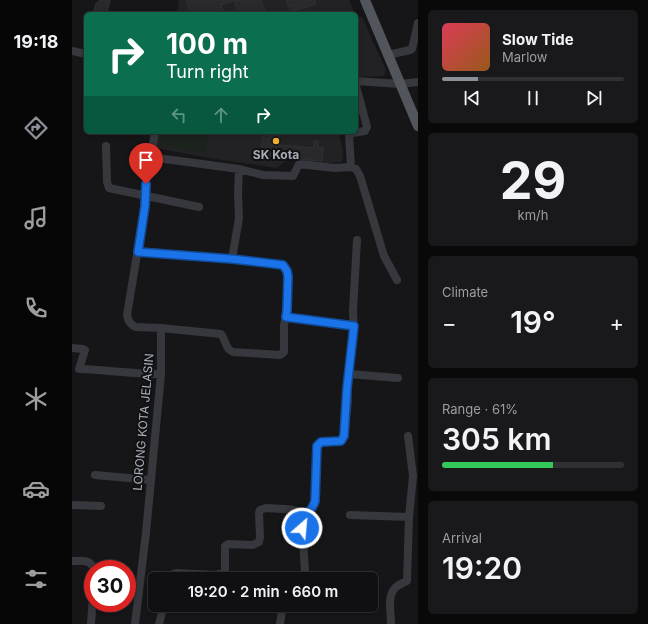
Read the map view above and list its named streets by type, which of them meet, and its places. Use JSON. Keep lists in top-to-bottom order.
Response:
{
  "streets": {
    "street": ["LORONG KOTA JELASIN"]
  },
  "places": ["SK Kota"],
  "page": {
    "tabs": "19:18",
    "turn": ["100 m", "Turn right"],
    "song": ["Slow Tide", "Marlow"],
    "tile": [
      ["29", "km/h"],
      "Climate",
      ["Range · 61%", "305 km"],
      ["Arrival", "19:20"]
    ],
    "heat": ["−", "19°", "+"],
    "limit": "30",
    "trip": "19:20 · 2 min · 660 m"
  }
}
